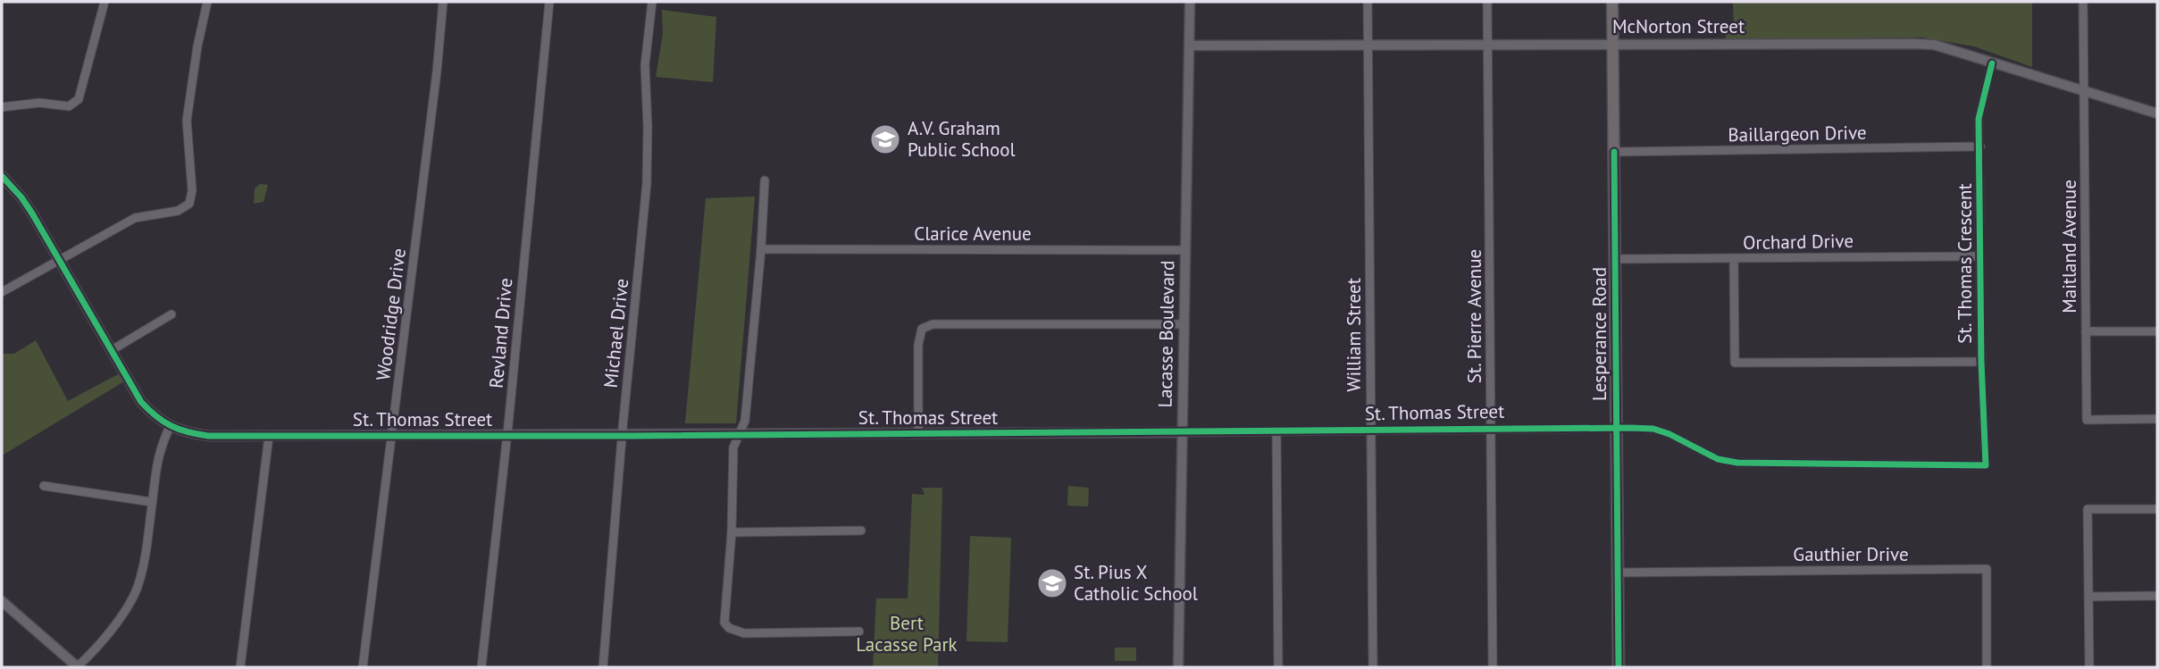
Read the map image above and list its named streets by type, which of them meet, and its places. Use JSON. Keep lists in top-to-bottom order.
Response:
{
  "streets": {
    "main road": ["Lesperance Road"],
    "street": [
      "McNorton Street",
      "Baillargeon Drive",
      "Clarice Avenue",
      "Orchard Drive",
      "Maitland Avenue",
      "St. Thomas Crescent",
      "Woodridge Drive",
      "St. Pierre Avenue",
      "Revland Drive",
      "Michael Drive",
      "Lacasse Boulevard",
      "William Street",
      "St. Thomas Street",
      "Gauthier Drive"
    ]
  },
  "crossings": [
    ["McNorton Street", "Maitland Avenue"],
    ["McNorton Street", "St. Thomas Crescent"],
    ["McNorton Street", "St. Pierre Avenue"],
    ["McNorton Street", "Lacasse Boulevard"],
    ["McNorton Street", "Lesperance Road"],
    ["McNorton Street", "William Street"],
    ["Baillargeon Drive", "St. Thomas Crescent"],
    ["Baillargeon Drive", "Lesperance Road"],
    ["Clarice Avenue", "Lacasse Boulevard"],
    ["Orchard Drive", "St. Thomas Crescent"],
    ["Orchard Drive", "Lesperance Road"],
    ["St. Thomas Crescent", "St. Thomas Street"],
    ["Woodridge Drive", "St. Thomas Street"],
    ["St. Pierre Avenue", "St. Thomas Street"],
    ["Revland Drive", "St. Thomas Street"],
    ["Michael Drive", "St. Thomas Street"],
    ["Lacasse Boulevard", "St. Thomas Street"],
    ["Lesperance Road", "St. Thomas Street"],
    ["Lesperance Road", "Gauthier Drive"],
    ["William Street", "St. Thomas Street"]
  ],
  "parks": ["Bert Lacasse Park"],
  "places": {
    "school or university": ["A.V. Graham Public School", "St. Pius X Catholic School"]
  }
}
